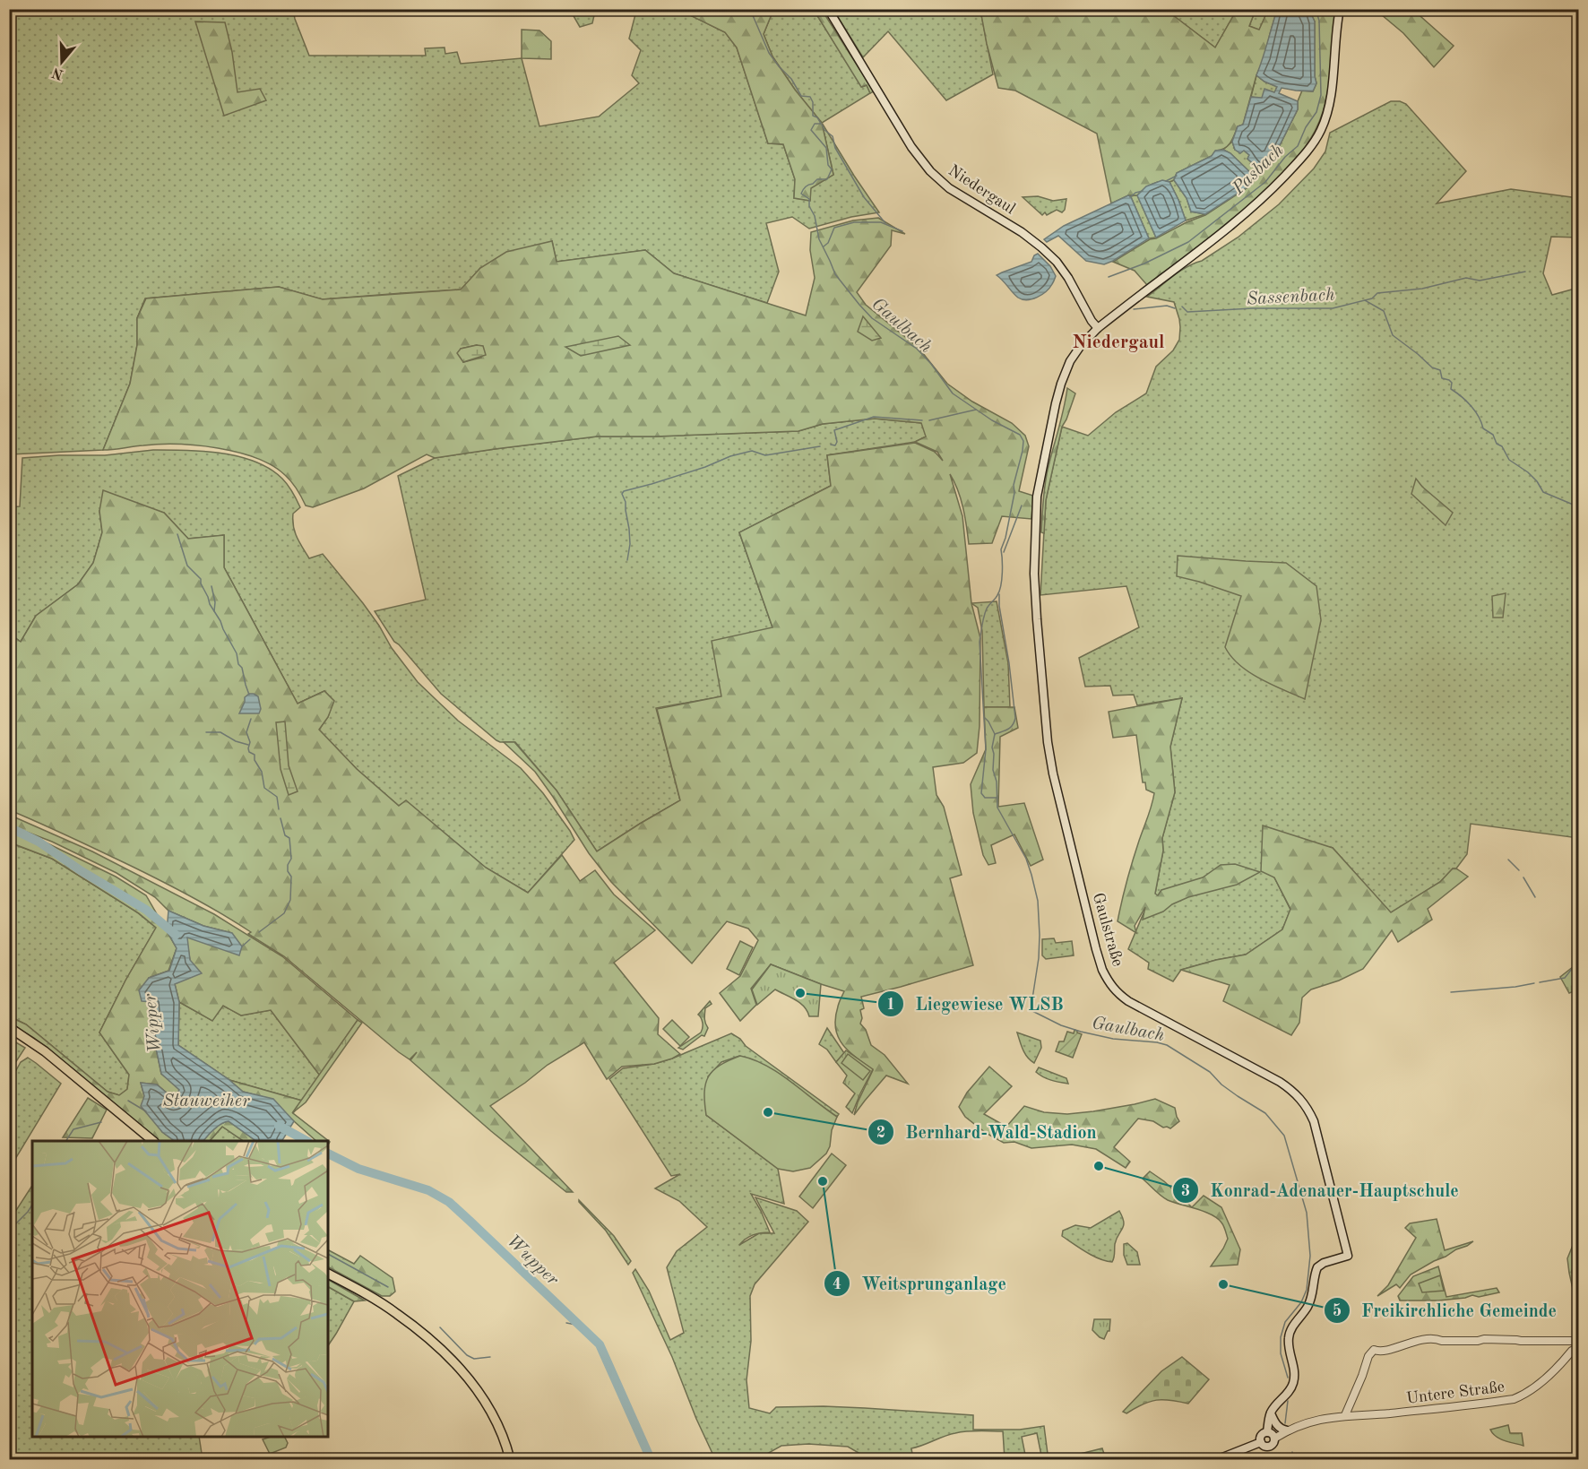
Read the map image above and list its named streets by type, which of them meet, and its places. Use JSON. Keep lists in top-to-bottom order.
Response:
{
  "streets": {
    "main road": ["Niedergaul", "Gaulstraße"],
    "street": ["Untere Straße"]
  },
  "crossings": [
    ["Niedergaul", "Gaulstraße"]
  ],
  "districts": ["Niedergaul"],
  "water": [
    "Pasbach",
    "Sassenbach",
    "Gaulbach",
    "Wipper",
    "Stauweiher",
    "Wupper"
  ],
  "places": [
    "Liegewiese WLSB",
    "Bernhard-Wald-Stadion",
    "Konrad-Adenauer-Hauptschule",
    "Weitsprunganlage",
    "Freikirchliche Gemeinde"
  ],
  "north": "bottom"
}
